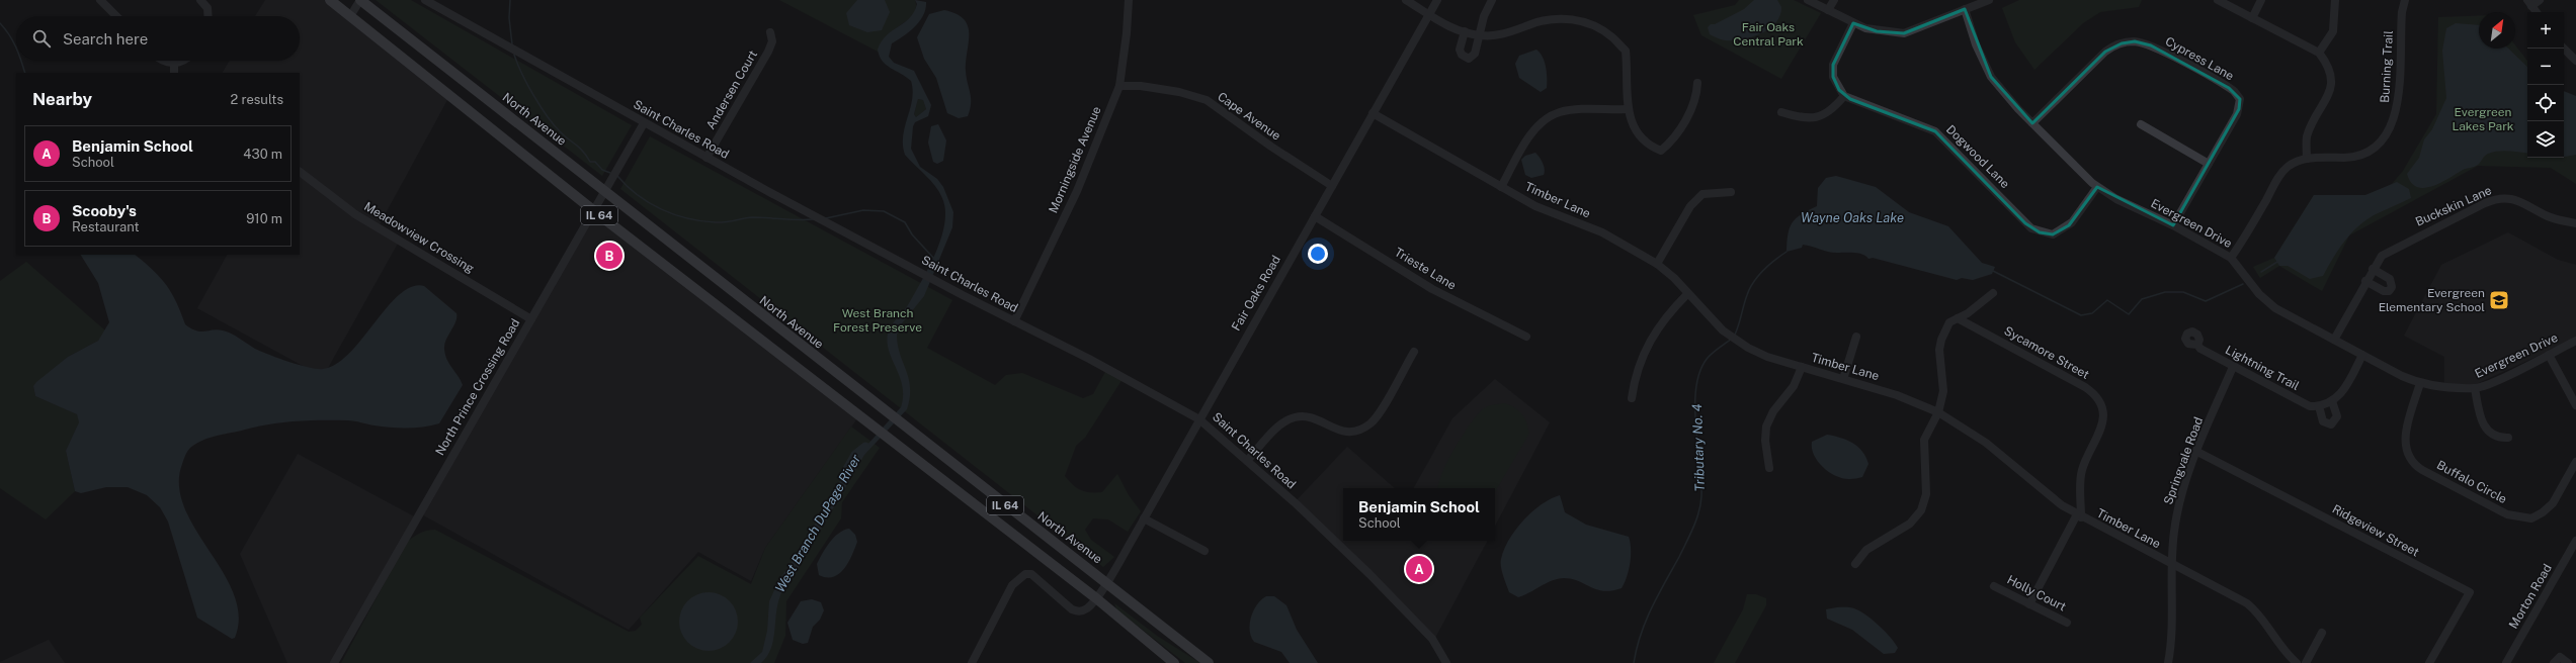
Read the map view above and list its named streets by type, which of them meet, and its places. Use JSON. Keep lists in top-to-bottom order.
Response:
{
  "streets": {
    "main road": ["North Avenue", "IL 64"],
    "street": [
      "Cypress Lane",
      "Burning Trail",
      "Andersen Court",
      "Cape Avenue",
      "Saint Charles Road",
      "Dogwood Lane",
      "Morningside Avenue",
      "Timber Lane",
      "Buckskin Lane",
      "Evergreen Drive",
      "Meadowview Crossing",
      "Trieste Lane",
      "Fair Oaks Road",
      "Sycamore Street",
      "Lightning Trail",
      "North Prince Crossing Road",
      "Springvale Road",
      "Buffalo Circle",
      "Ridgeview Street",
      "Holly Court",
      "Morton Road"
    ]
  },
  "crossings": [
    ["Cypress Lane", "Evergreen Drive"],
    ["Burning Trail", "Evergreen Drive"],
    ["Andersen Court", "Saint Charles Road"],
    ["Cape Avenue", "Morningside Avenue"],
    ["Cape Avenue", "Fair Oaks Road"],
    ["North Avenue", "Fair Oaks Road"],
    ["North Avenue", "North Prince Crossing Road"],
    ["Saint Charles Road", "Morningside Avenue"],
    ["Saint Charles Road", "Fair Oaks Road"],
    ["Saint Charles Road", "North Prince Crossing Road"],
    ["Dogwood Lane", "Evergreen Drive"],
    ["Timber Lane", "Fair Oaks Road"],
    ["Timber Lane", "Sycamore Street"],
    ["Timber Lane", "Springvale Road"],
    ["Buckskin Lane", "Evergreen Drive"],
    ["IL 64", "Fair Oaks Road"],
    ["IL 64", "North Prince Crossing Road"],
    ["Evergreen Drive", "Buffalo Circle"],
    ["Meadowview Crossing", "North Prince Crossing Road"],
    ["Trieste Lane", "Fair Oaks Road"],
    ["Sycamore Street", "Holly Court"],
    ["Lightning Trail", "Springvale Road"],
    ["Springvale Road", "Ridgeview Street"]
  ],
  "water": ["Wayne Oaks Lake", "Tributary No. 4", "West Branch DuPage River"],
  "parks": ["Fair Oaks Central Park", "Evergreen Lakes Park", "West Branch Forest Preserve"],
  "places": {
    "school or university": ["Evergreen Elementary School"]
  },
  "north": "top right",
  "page": {
    "map_buttons": ["+", "−"],
    "search": "Search here",
    "heading": ["Nearby", "2 results"],
    "list": [
      {
        "mark": "A",
        "name": "Benjamin School",
        "note": "School",
        "value": "430 m"
      },
      {
        "mark": "B",
        "name": "Scooby's",
        "note": "Restaurant",
        "value": "910 m"
      }
    ],
    "pins": ["B", "A"],
    "popup": ["Benjamin School", "School"]
  }
}
